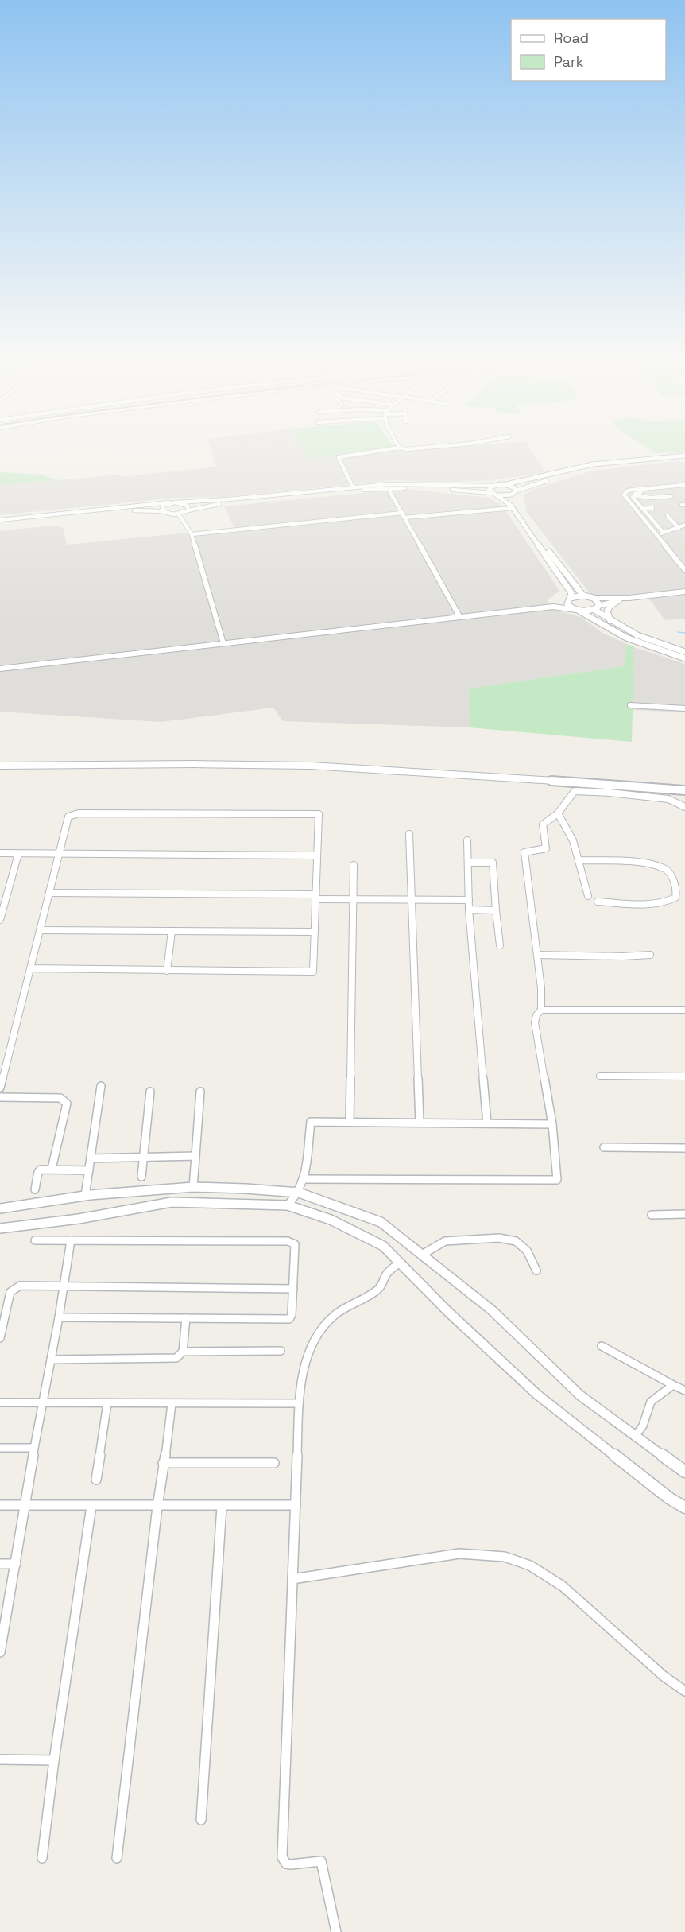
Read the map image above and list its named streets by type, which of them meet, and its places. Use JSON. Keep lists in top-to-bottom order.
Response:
{
  "legend": ["Road", "Park"]
}
